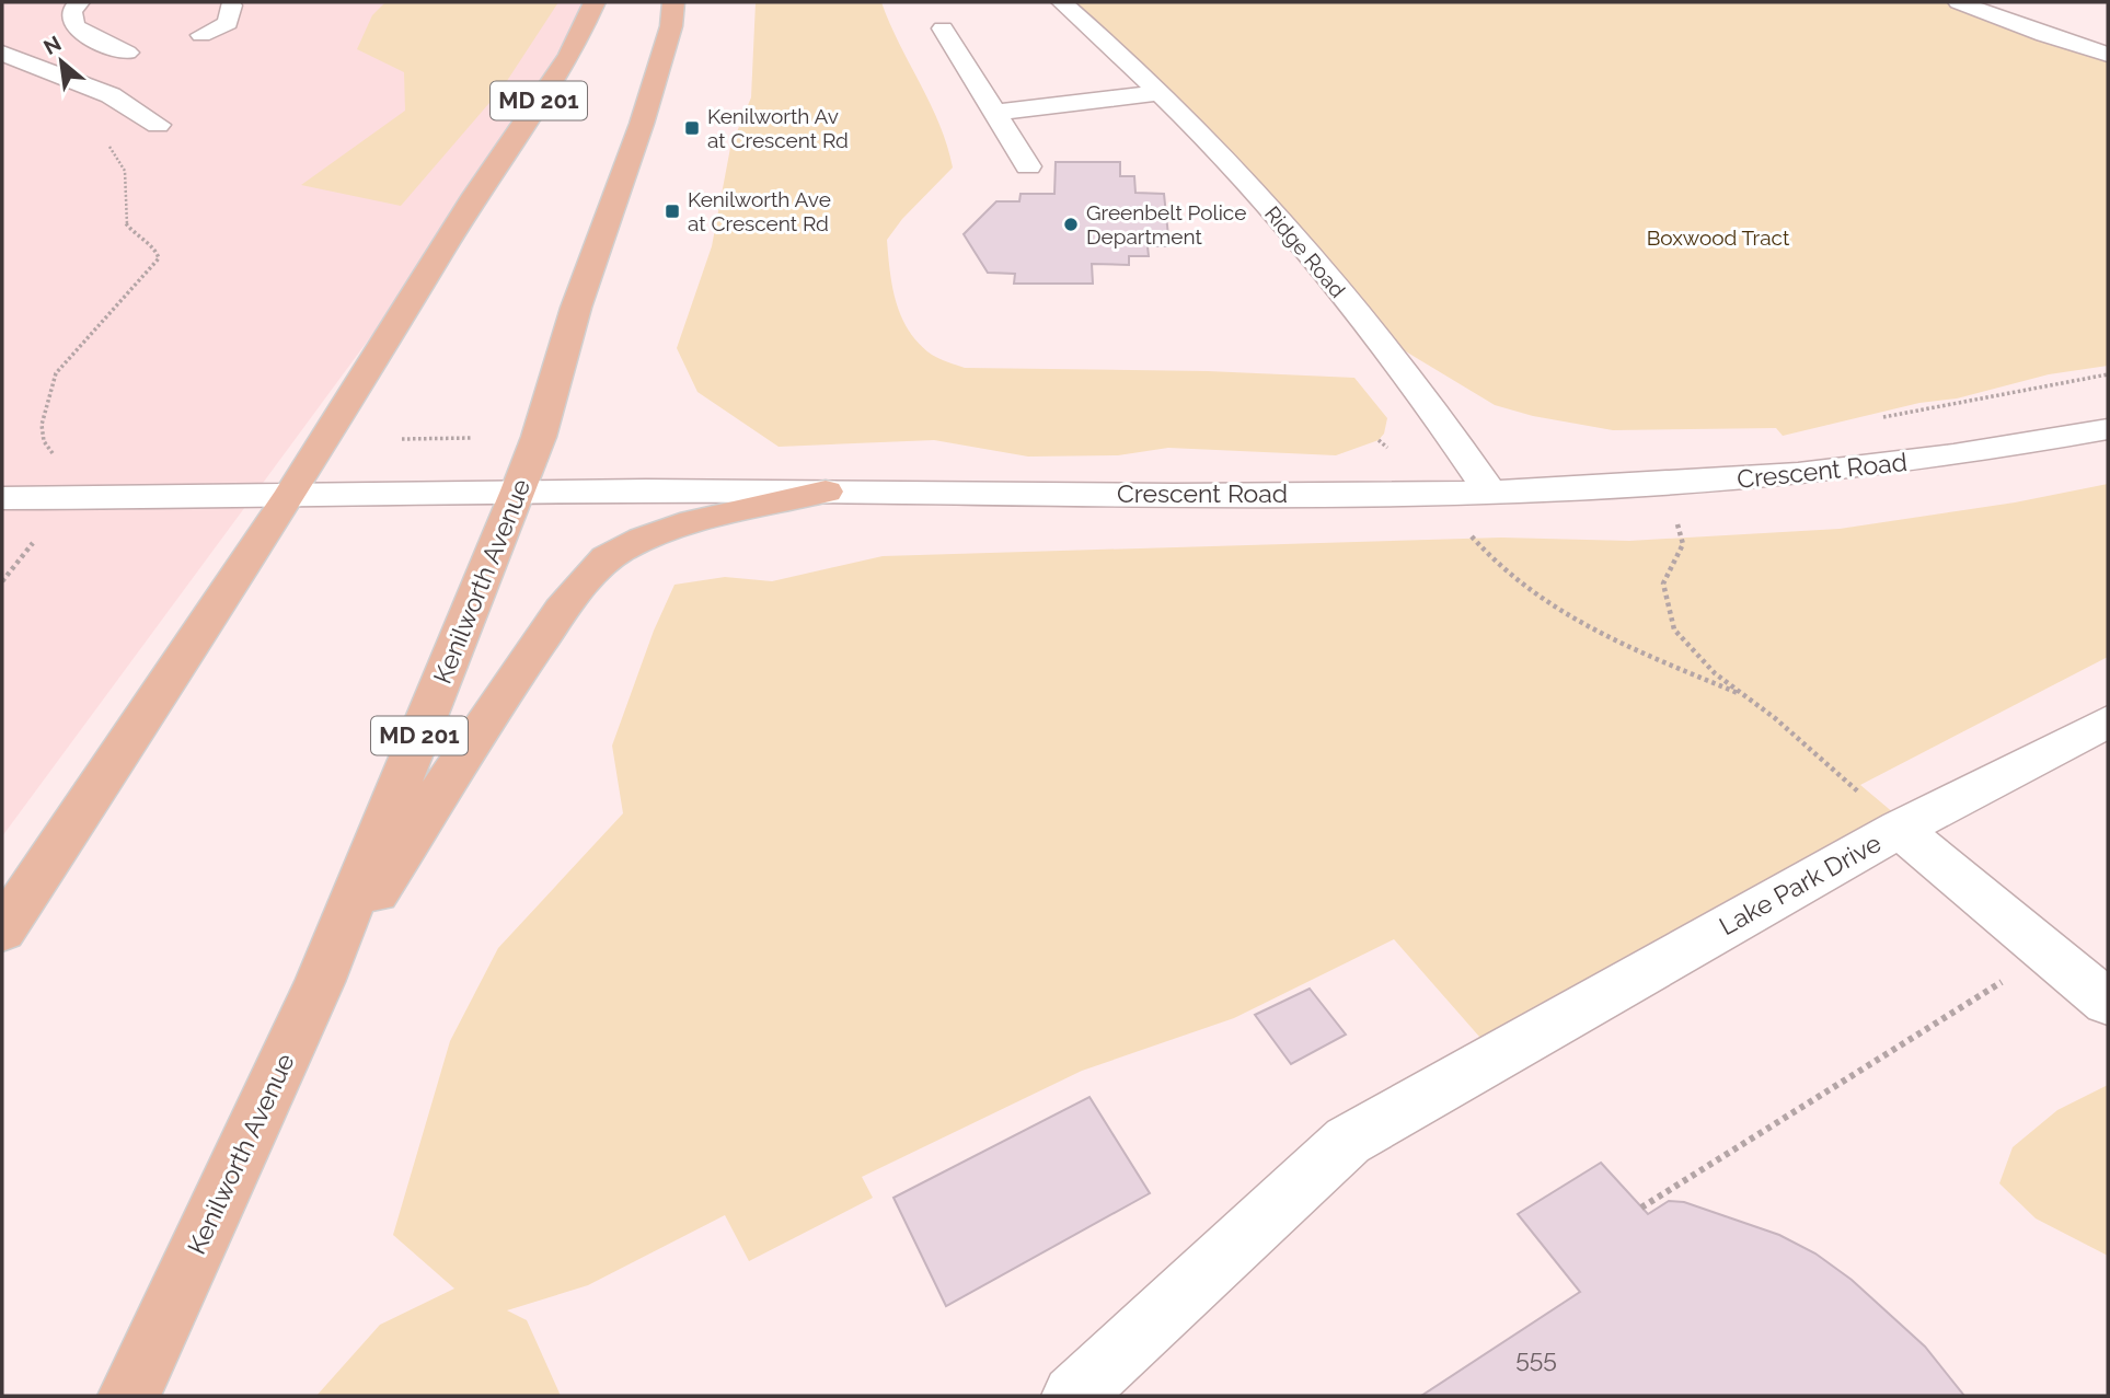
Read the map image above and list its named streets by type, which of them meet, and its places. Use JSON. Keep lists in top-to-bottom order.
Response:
{
  "streets": {
    "main road": ["MD 201", "Kenilworth Avenue"],
    "street": ["Ridge Road", "Crescent Road", "Lake Park Drive"]
  },
  "crossings": [
    ["MD 201", "Crescent Road"],
    ["Ridge Road", "Crescent Road"],
    ["Crescent Road", "Kenilworth Avenue"]
  ],
  "parks": ["Boxwood Tract"],
  "places": {
    "transit": ["Kenilworth Av at Crescent Rd", "Kenilworth Ave at Crescent Rd"],
    "other": ["Greenbelt Police Department"]
  },
  "house_numbers": ["555"],
  "north": "top left"
}
